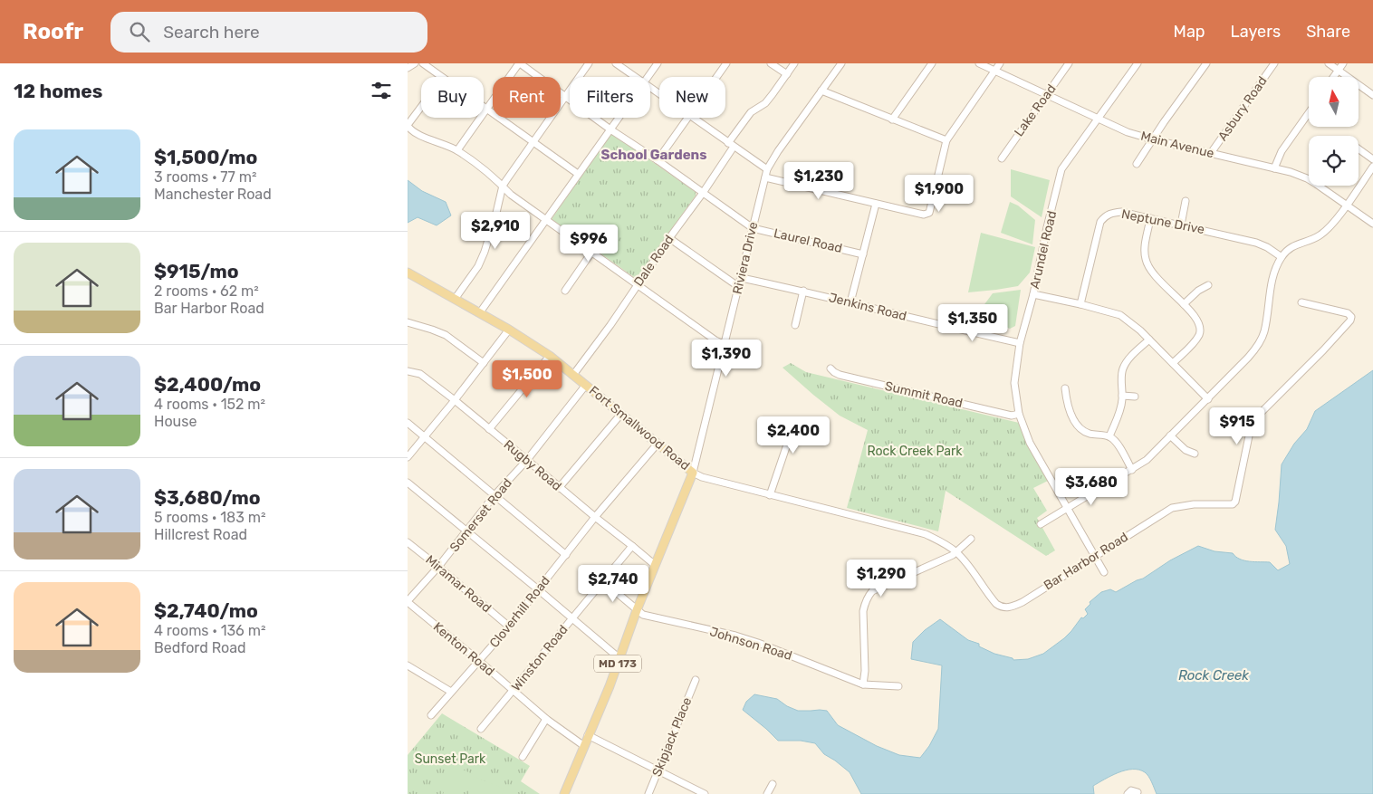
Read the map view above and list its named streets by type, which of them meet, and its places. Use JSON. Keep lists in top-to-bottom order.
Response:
{
  "streets": {
    "main road": ["Fort Smallwood Road", "MD 173"],
    "street": [
      "Asbury Road",
      "Lake Road",
      "Main Avenue",
      "Neptune Drive",
      "Laurel Road",
      "Arundel Road",
      "Riviera Drive",
      "Dale Road",
      "Jenkins Road",
      "Summit Road",
      "Rugby Road",
      "Somerset Road",
      "Bar Harbor Road",
      "Miramar Road",
      "Cloverhill Road",
      "Johnson Road",
      "Kenton Road",
      "Winston Road",
      "Skipjack Place"
    ]
  },
  "crossings": [
    ["Asbury Road", "Main Avenue"],
    ["Lake Road", "Main Avenue"],
    ["Main Avenue", "Arundel Road"],
    ["Laurel Road", "Riviera Drive"],
    ["Arundel Road", "Jenkins Road"],
    ["Arundel Road", "Summit Road"],
    ["Arundel Road", "Bar Harbor Road"],
    ["Riviera Drive", "Jenkins Road"],
    ["Riviera Drive", "Fort Smallwood Road"],
    ["Riviera Drive", "Bar Harbor Road"],
    ["Dale Road", "Fort Smallwood Road"],
    ["Fort Smallwood Road", "Rugby Road"],
    ["Fort Smallwood Road", "Somerset Road"],
    ["Fort Smallwood Road", "Bar Harbor Road"],
    ["Fort Smallwood Road", "Cloverhill Road"],
    ["Fort Smallwood Road", "Johnson Road"],
    ["Fort Smallwood Road", "Kenton Road"],
    ["Rugby Road", "Somerset Road"],
    ["Rugby Road", "Cloverhill Road"],
    ["Rugby Road", "Winston Road"],
    ["Somerset Road", "Miramar Road"],
    ["Somerset Road", "Kenton Road"],
    ["Miramar Road", "Cloverhill Road"],
    ["Cloverhill Road", "Kenton Road"],
    ["Kenton Road", "Winston Road"]
  ],
  "districts": ["School Gardens"],
  "water": ["Rock Creek"],
  "parks": ["Rock Creek Park", "Sunset Park"],
  "north": "top",
  "page": {
    "header": "Roofr",
    "search": "Search here",
    "nav": ["Map", "Layers", "Share"],
    "heading": "12 homes",
    "chip": [
      "Buy",
      "Rent",
      "Filters",
      "New"
    ],
    "list": [
      {
        "name": "$1,500/mo",
        "note": "3 rooms · 77 m² · Manchester Road"
      },
      {
        "name": "$915/mo",
        "note": "2 rooms · 62 m² · Bar Harbor Road"
      },
      {
        "name": "$2,400/mo",
        "note": "4 rooms · 152 m² · House"
      },
      {
        "name": "$3,680/mo",
        "note": "5 rooms · 183 m² · Hillcrest Road"
      },
      {
        "name": "$2,740/mo",
        "note": "4 rooms · 136 m² · Bedford Road"
      }
    ],
    "price": [
      "$1,230",
      "$1,900",
      "$2,910",
      "$996",
      "$1,350",
      "$1,390",
      "$1,500",
      "$915",
      "$2,400",
      "$3,680",
      "$1,290",
      "$2,740"
    ]
  }
}
